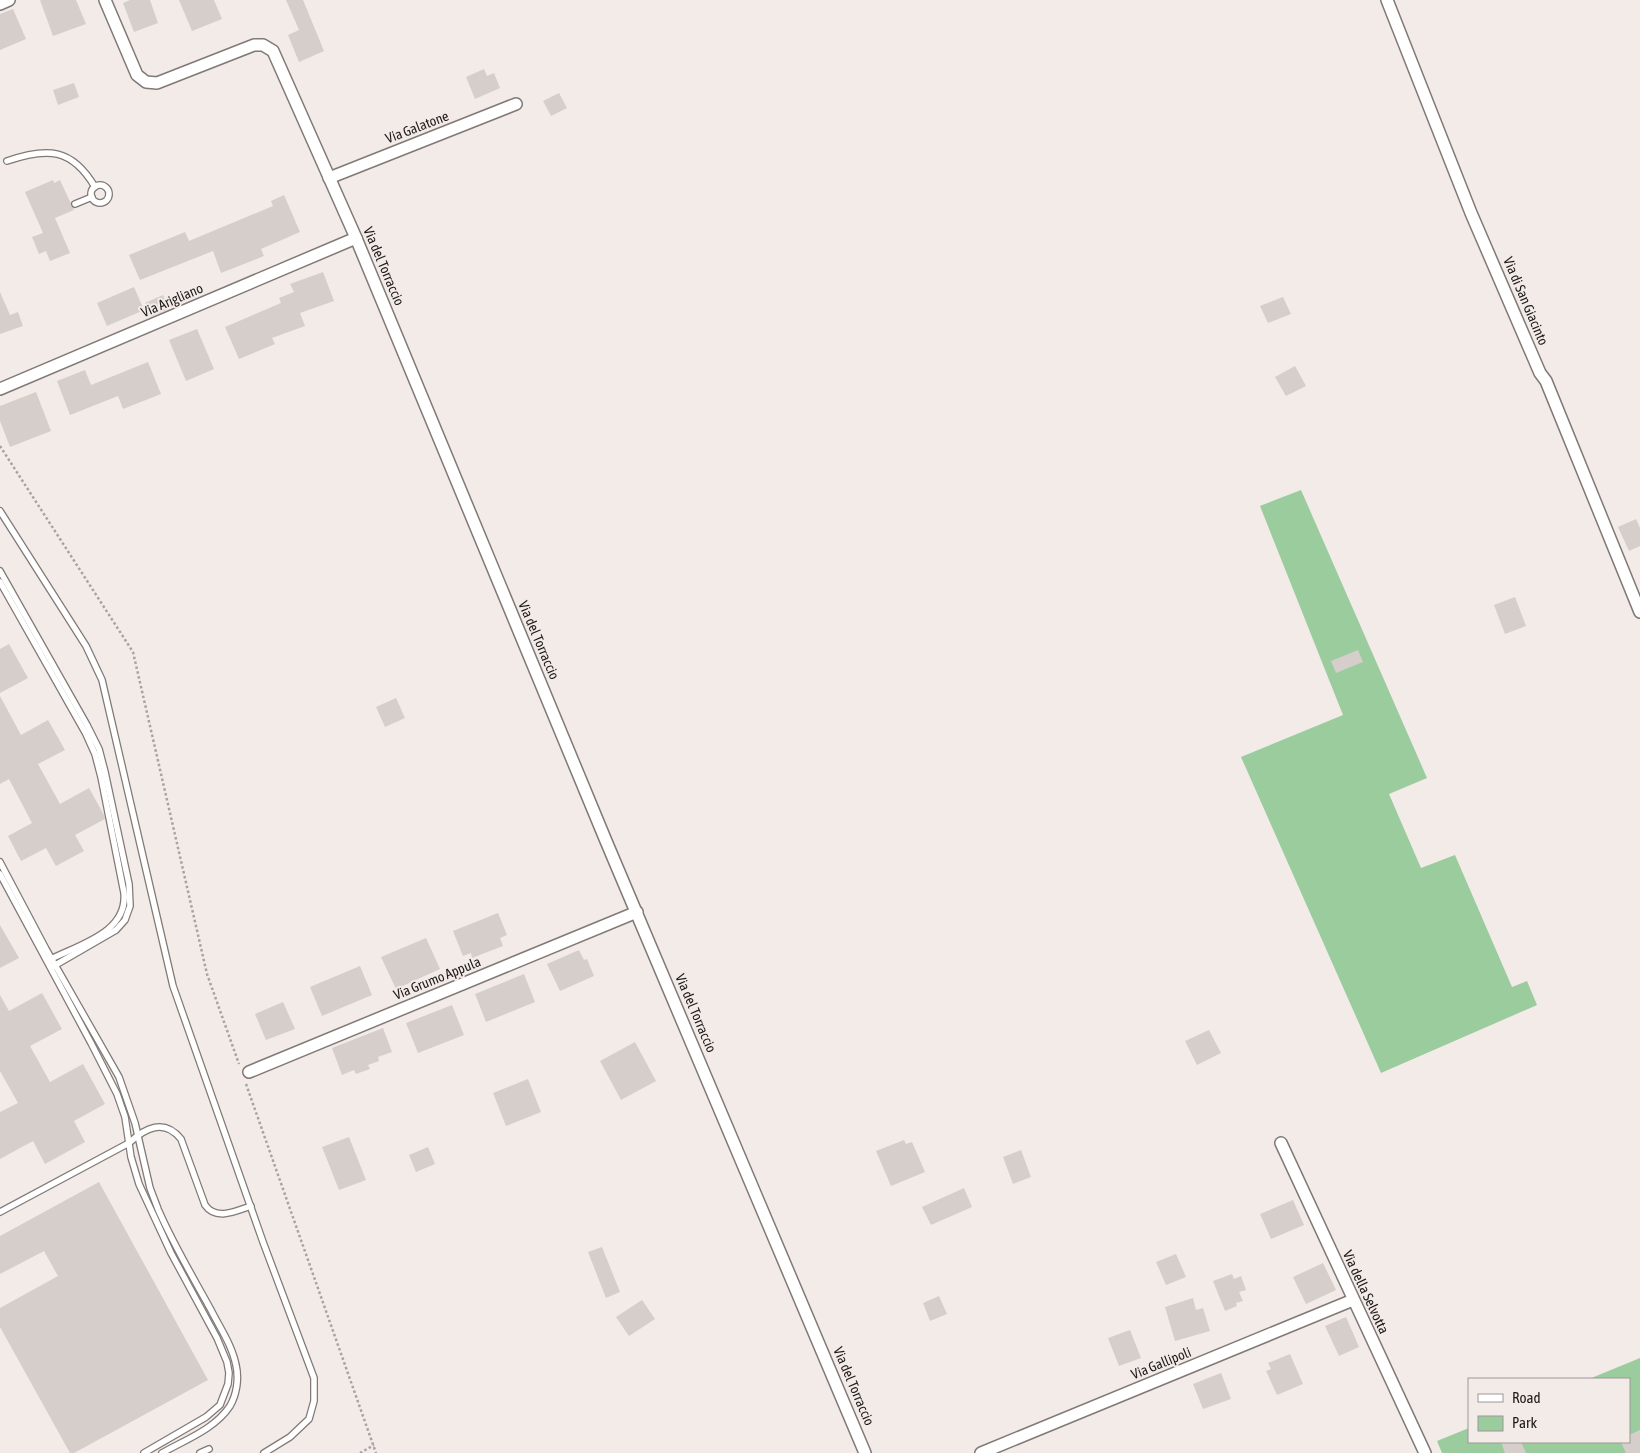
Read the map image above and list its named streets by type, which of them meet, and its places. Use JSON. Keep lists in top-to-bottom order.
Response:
{
  "streets": {
    "street": [
      "Via Galatone",
      "Via del Torraccio",
      "Via Arigliano",
      "Via di San Giacinto",
      "Via Grumo Appula",
      "Via della Selvotta",
      "Via Gallipoli"
    ]
  },
  "crossings": [
    ["Via Galatone", "Via del Torraccio"],
    ["Via del Torraccio", "Via Arigliano"],
    ["Via del Torraccio", "Via Grumo Appula"],
    ["Via della Selvotta", "Via Gallipoli"]
  ],
  "legend": ["Road", "Park"]
}
